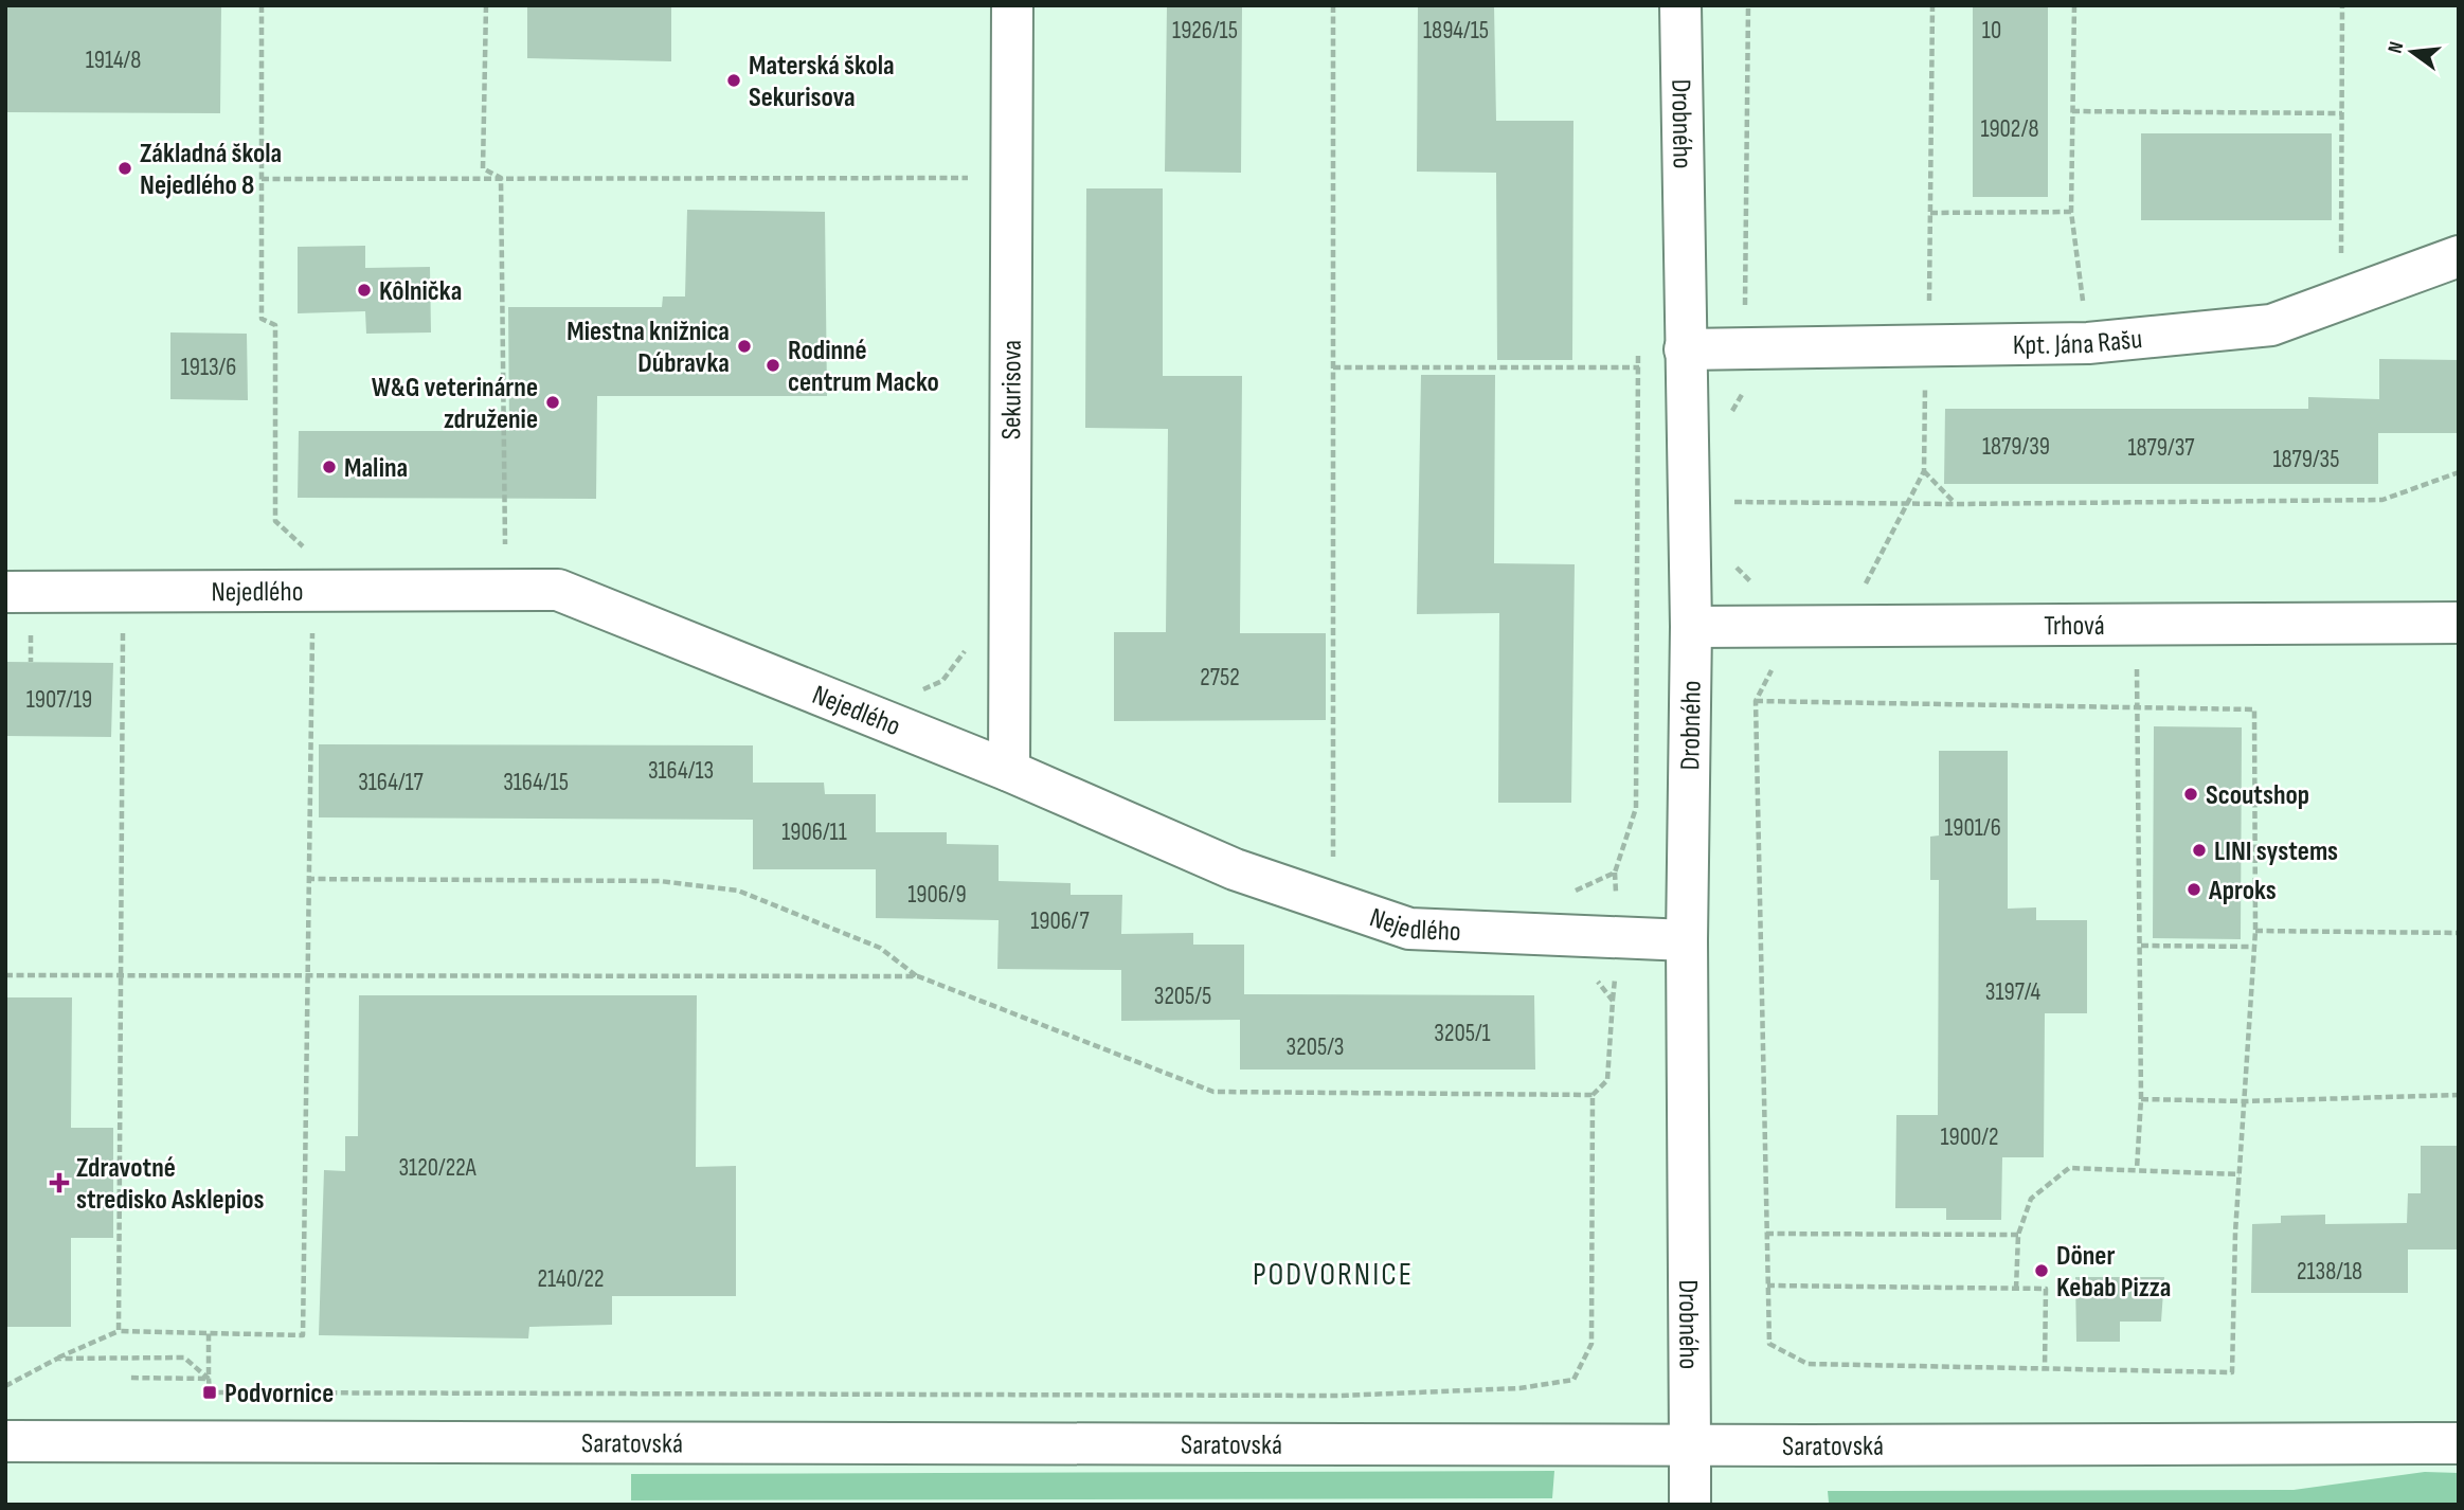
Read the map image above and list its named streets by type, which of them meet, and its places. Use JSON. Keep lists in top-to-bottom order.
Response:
{
  "streets": {
    "street": [
      "Drobného",
      "Kpt. Jána Rašu",
      "Sekurisova",
      "Nejedlého",
      "Trhová",
      "Saratovská"
    ]
  },
  "crossings": [
    ["Drobného", "Kpt. Jána Rašu"],
    ["Drobného", "Nejedlého"],
    ["Drobného", "Trhová"],
    ["Drobného", "Saratovská"],
    ["Sekurisova", "Nejedlého"]
  ],
  "districts": ["PODVORNICE"],
  "places": {
    "other": [
      "Materská škola Sekurisova",
      "Základná škola Nejedlého 8",
      "Kôlnička",
      "Miestna knižnica Dúbravka",
      "Rodinné centrum Macko",
      "W&G veterinárne združenie",
      "Malina",
      "Scoutshop",
      "LINI systems",
      "Aproks",
      "Döner Kebab Pizza"
    ],
    "health": ["Zdravotné stredisko Asklepios"],
    "transit": ["Podvornice"]
  },
  "house_numbers": [
    "1926/15",
    "1894/15",
    "10",
    "1914/8",
    "1902/8",
    "1913/6",
    "1879/39",
    "1879/37",
    "1879/35",
    "2752",
    "1907/19",
    "3164/13",
    "3164/17",
    "3164/15",
    "1901/6",
    "1906/11",
    "1906/9",
    "1906/7",
    "3197/4",
    "3205/5",
    "3205/1",
    "3205/3",
    "1900/2",
    "3120/22A",
    "2138/18",
    "2140/22"
  ],
  "north": "left"
}
